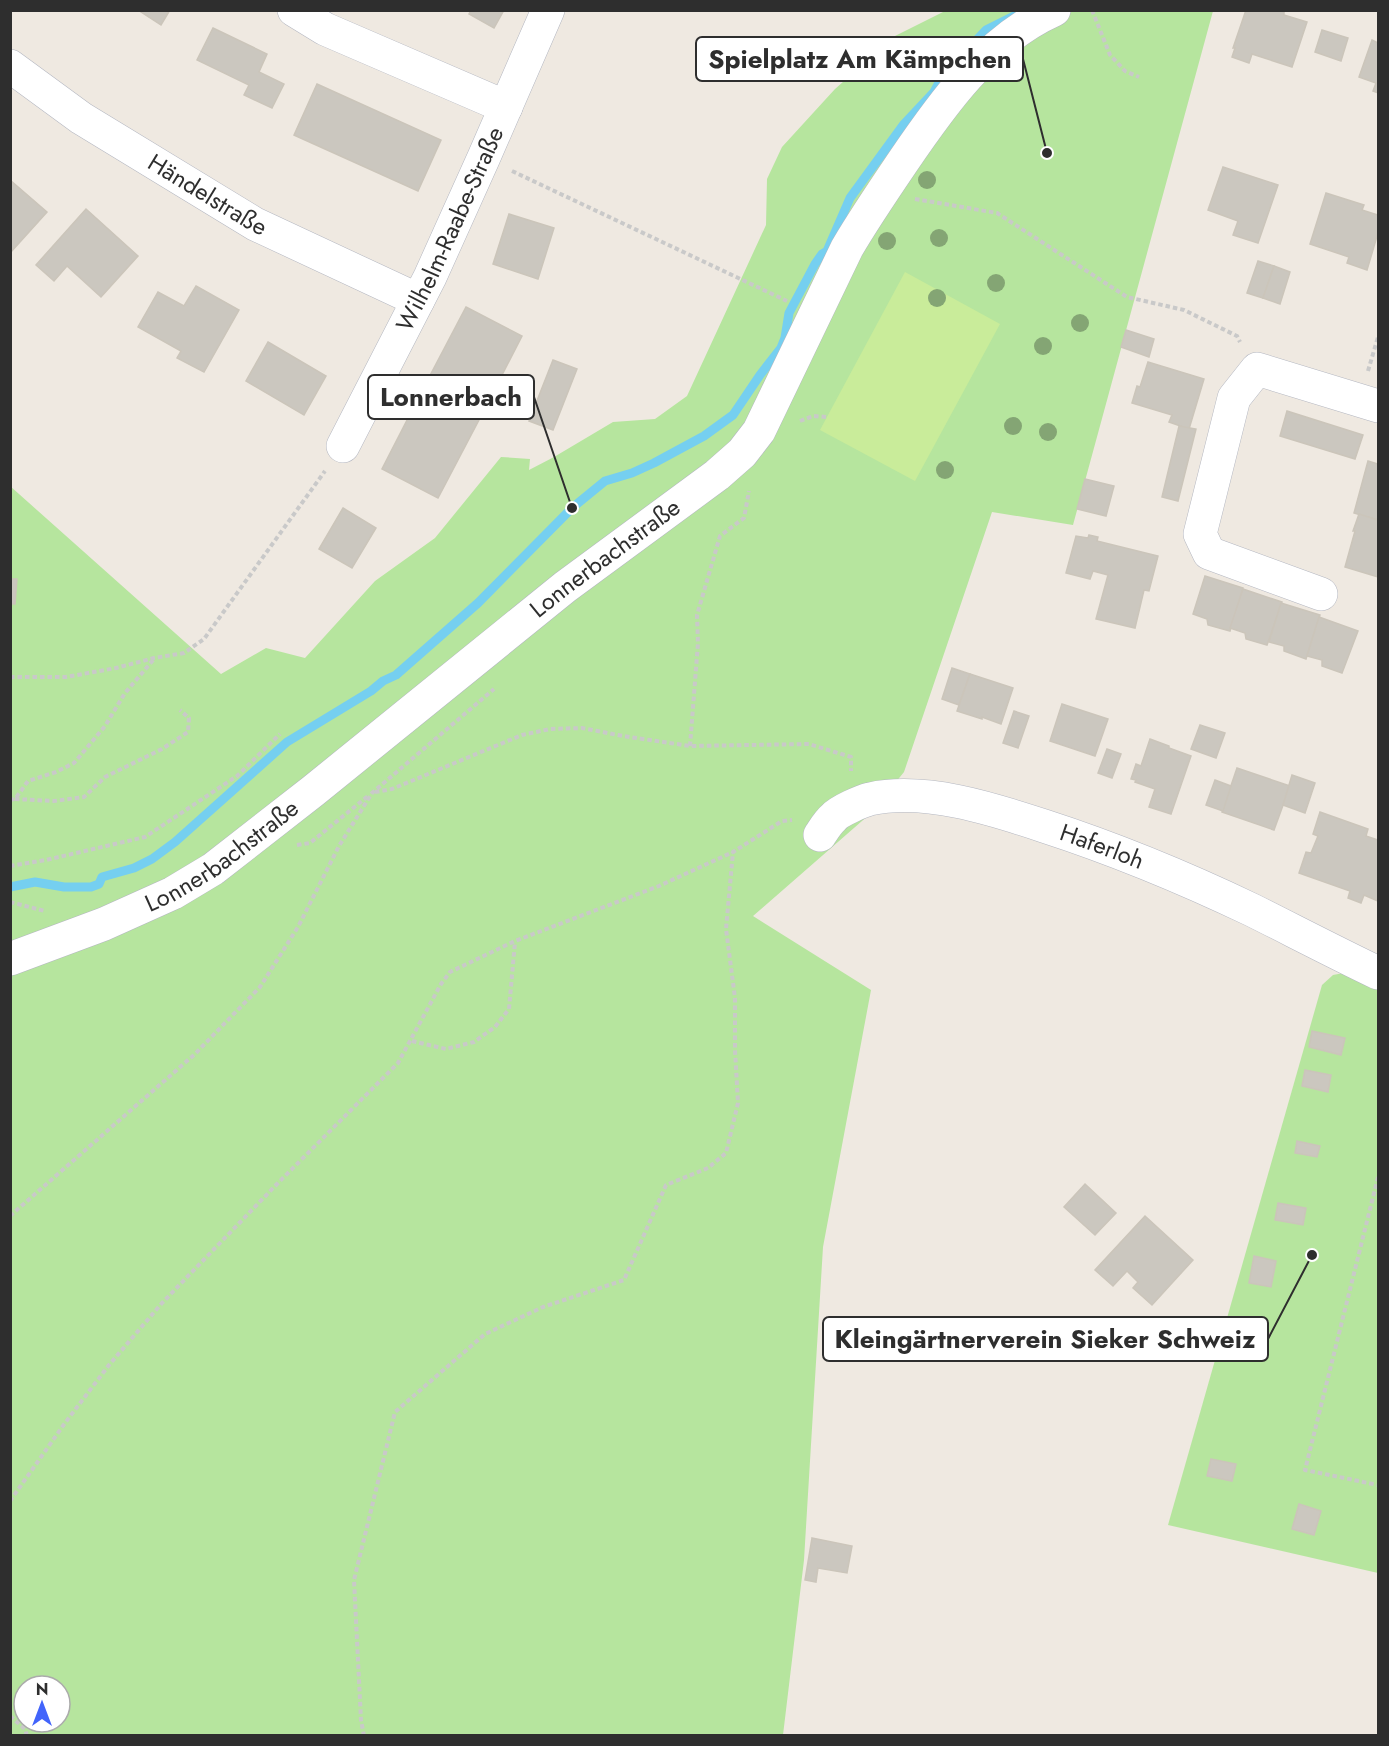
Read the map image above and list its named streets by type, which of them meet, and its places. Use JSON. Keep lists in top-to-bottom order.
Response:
{
  "streets": {
    "street": [
      "Händelstraße",
      "Wilhelm-Raabe-Straße",
      "Lonnerbachstraße",
      "Haferloh"
    ]
  },
  "crossings": [
    ["Händelstraße", "Wilhelm-Raabe-Straße"]
  ],
  "places": ["Spielplatz Am Kämpchen", "Lonnerbach", "Kleingärtnerverein Sieker Schweiz"],
  "north": "top"
}
